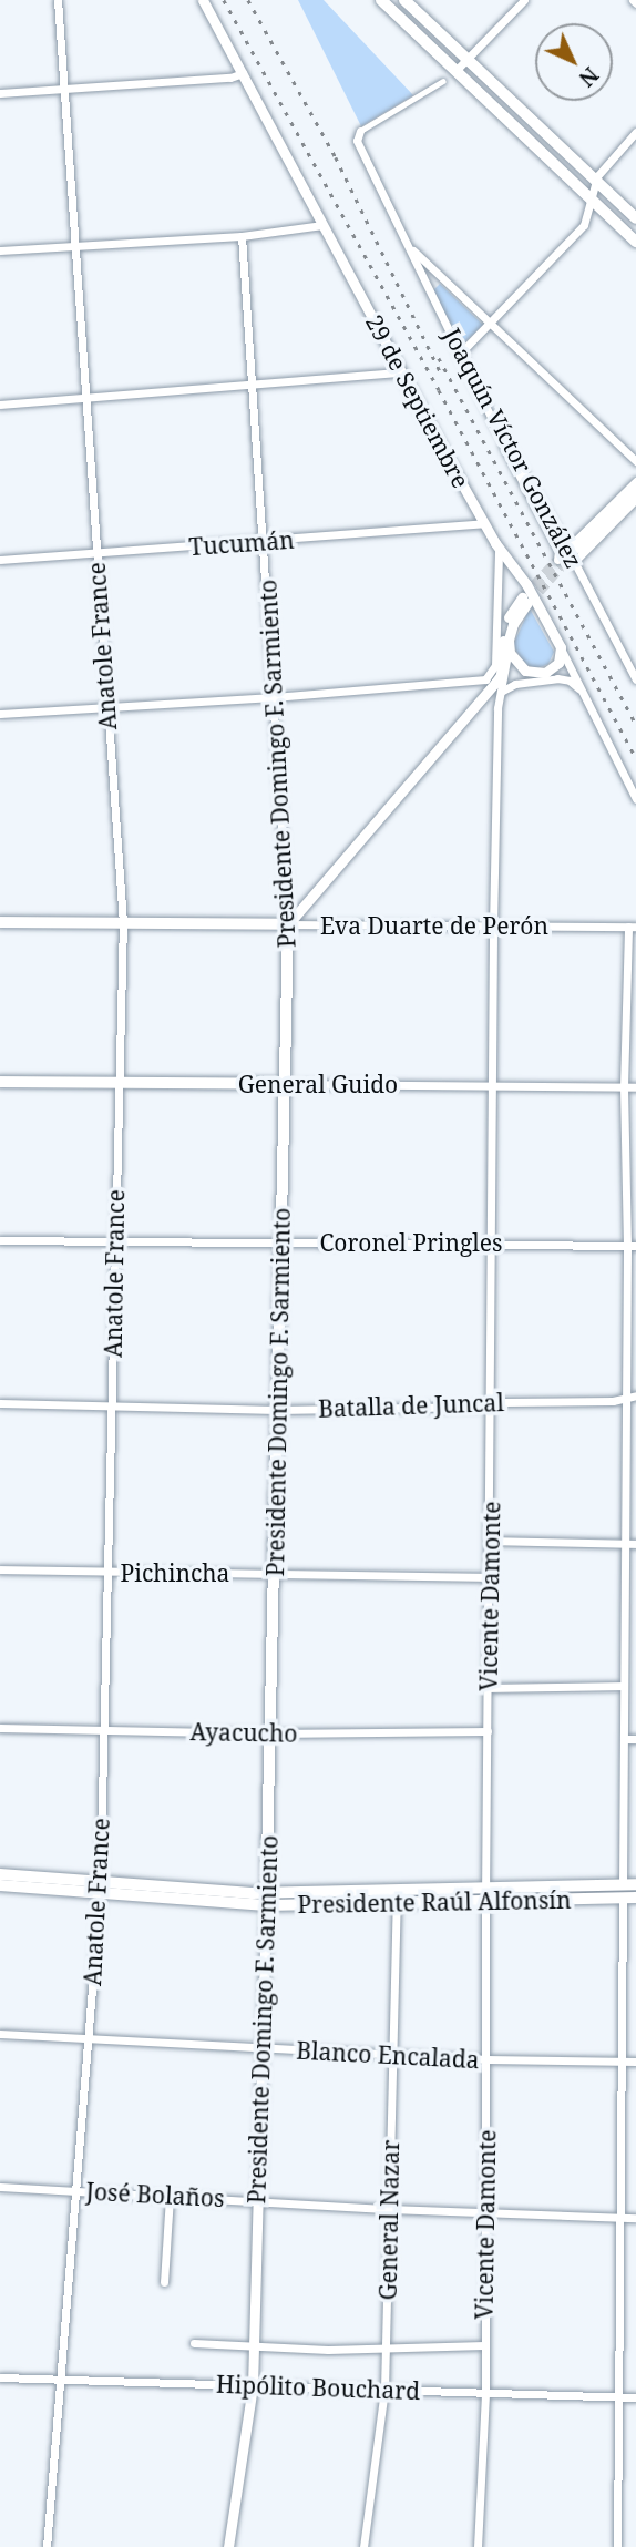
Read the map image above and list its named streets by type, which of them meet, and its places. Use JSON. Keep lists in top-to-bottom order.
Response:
{
  "streets": {
    "main road": [
      "Presidente Domingo F. Sarmiento",
      "Eva Duarte de Perón",
      "General Guido",
      "Presidente Raúl Alfonsín"
    ],
    "street": [
      "29 de Septiembre",
      "Joaquín Víctor González",
      "Tucumán",
      "Anatole France",
      "Coronel Pringles",
      "Batalla de Juncal",
      "Pichincha",
      "Vicente Damonte",
      "Ayacucho",
      "Blanco Encalada",
      "José Bolaños",
      "General Nazar",
      "Hipólito Bouchard"
    ]
  },
  "crossings": [
    ["29 de Septiembre", "Tucumán"],
    ["29 de Septiembre", "Vicente Damonte"],
    ["Tucumán", "Anatole France"],
    ["Tucumán", "Presidente Domingo F. Sarmiento"],
    ["Anatole France", "Eva Duarte de Perón"],
    ["Anatole France", "General Guido"],
    ["Anatole France", "Coronel Pringles"],
    ["Anatole France", "Batalla de Juncal"],
    ["Anatole France", "Pichincha"],
    ["Anatole France", "Ayacucho"],
    ["Anatole France", "Presidente Raúl Alfonsín"],
    ["Anatole France", "Blanco Encalada"],
    ["Anatole France", "José Bolaños"],
    ["Anatole France", "Hipólito Bouchard"],
    ["Presidente Domingo F. Sarmiento", "Eva Duarte de Perón"],
    ["Presidente Domingo F. Sarmiento", "General Guido"],
    ["Presidente Domingo F. Sarmiento", "Coronel Pringles"],
    ["Presidente Domingo F. Sarmiento", "Batalla de Juncal"],
    ["Presidente Domingo F. Sarmiento", "Pichincha"],
    ["Presidente Domingo F. Sarmiento", "Ayacucho"],
    ["Presidente Domingo F. Sarmiento", "Presidente Raúl Alfonsín"],
    ["Presidente Domingo F. Sarmiento", "Blanco Encalada"],
    ["Presidente Domingo F. Sarmiento", "José Bolaños"],
    ["Presidente Domingo F. Sarmiento", "Hipólito Bouchard"],
    ["Eva Duarte de Perón", "Vicente Damonte"],
    ["General Guido", "Vicente Damonte"],
    ["Coronel Pringles", "Vicente Damonte"],
    ["Batalla de Juncal", "Vicente Damonte"],
    ["Pichincha", "Vicente Damonte"],
    ["Vicente Damonte", "Ayacucho"],
    ["Vicente Damonte", "Presidente Raúl Alfonsín"],
    ["Vicente Damonte", "Blanco Encalada"],
    ["Vicente Damonte", "José Bolaños"],
    ["Vicente Damonte", "Hipólito Bouchard"],
    ["Presidente Raúl Alfonsín", "General Nazar"],
    ["Blanco Encalada", "General Nazar"],
    ["José Bolaños", "General Nazar"],
    ["General Nazar", "Hipólito Bouchard"]
  ],
  "north": "bottom right"
}
